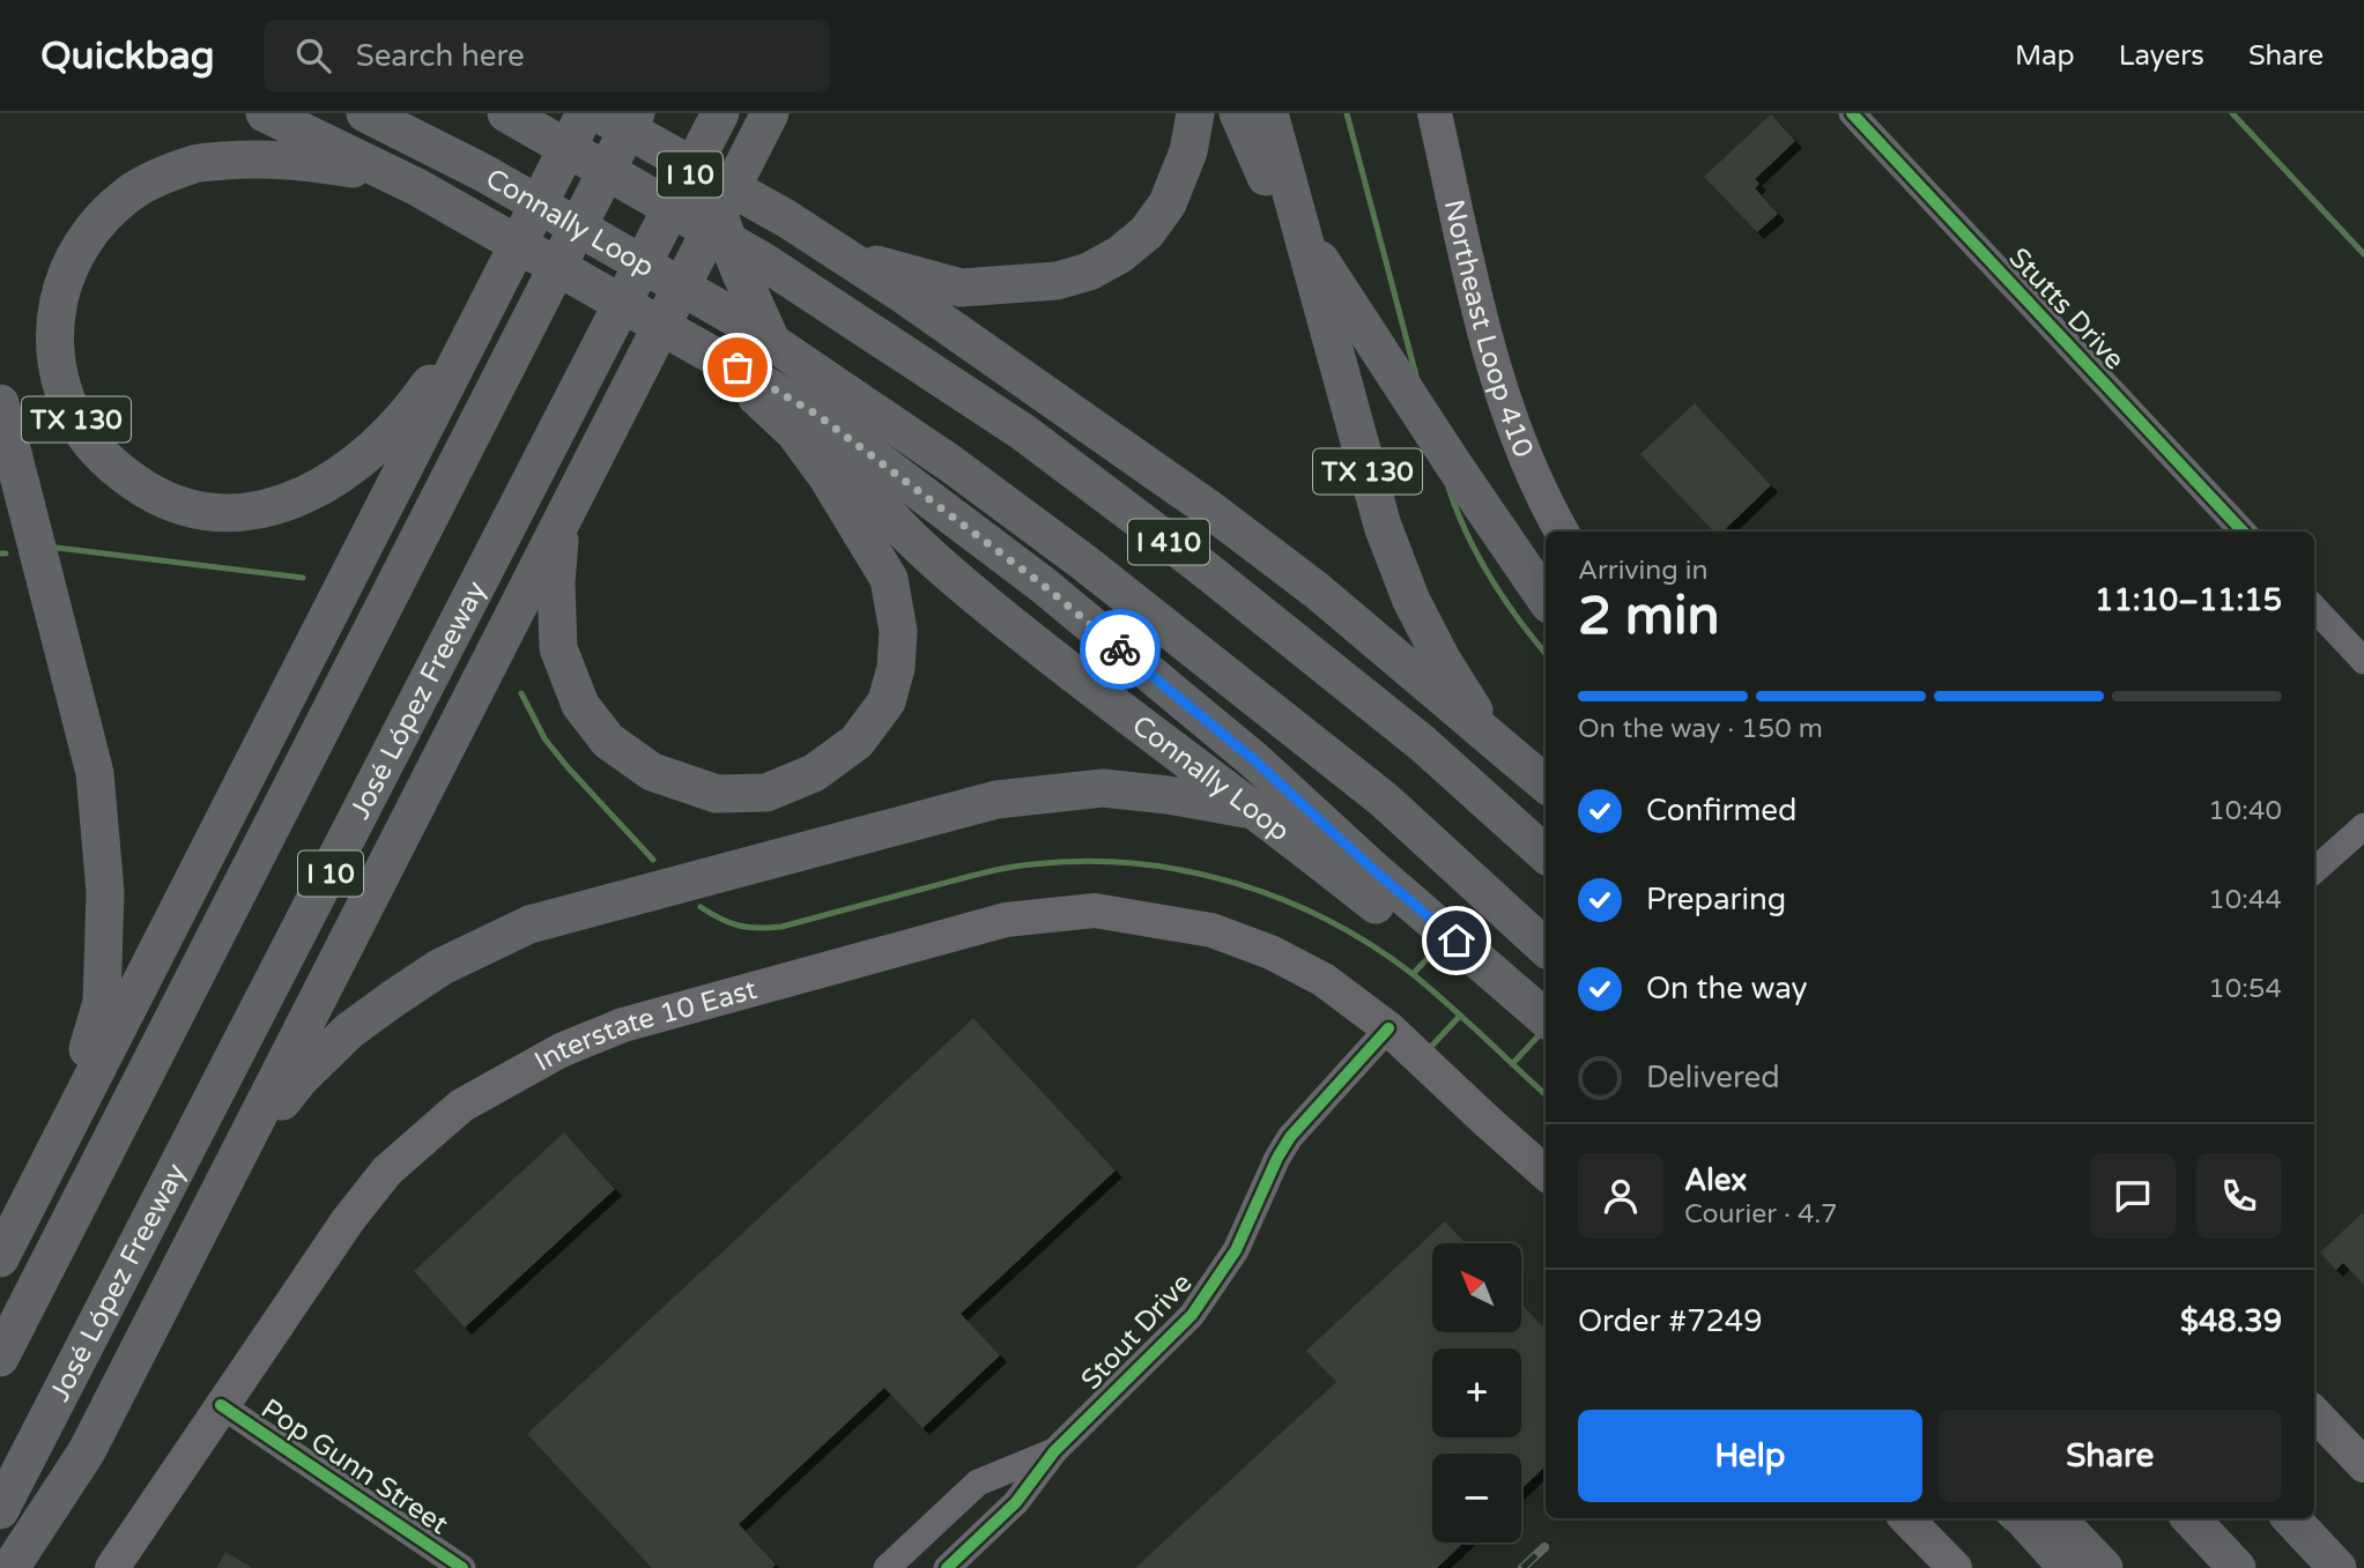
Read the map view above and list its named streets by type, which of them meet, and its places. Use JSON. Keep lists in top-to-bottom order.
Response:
{
  "streets": {
    "highway": [
      "I 10",
      "Connally Loop",
      "TX 130",
      "I 410",
      "José López Freeway"
    ],
    "main road": ["Northeast Loop 410", "Interstate 10 East"],
    "street": ["Stutts Drive", "Stout Drive", "Pop Gunn Street"]
  },
  "crossings": [
    ["Interstate 10 East", "Stout Drive"],
    ["Interstate 10 East", "Pop Gunn Street"]
  ],
  "north": "top left",
  "page": {
    "header": "Quickbag",
    "search": "Search here",
    "nav": ["Map", "Layers", "Share"],
    "heading": ["2 min", "Arriving in", "11:10–11:15"],
    "panel": [
      "Alex",
      "Courier · 4.7",
      "Order #7249",
      "$48.39"
    ],
    "bar": "On the way · 150 m",
    "list": [
      ["Confirmed", "10:40"],
      ["Preparing", "10:44"],
      ["On the way", "10:54"],
      "Delivered"
    ],
    "map_buttons": ["+", "−"],
    "buttons": ["Help", "Share"]
  }
}
